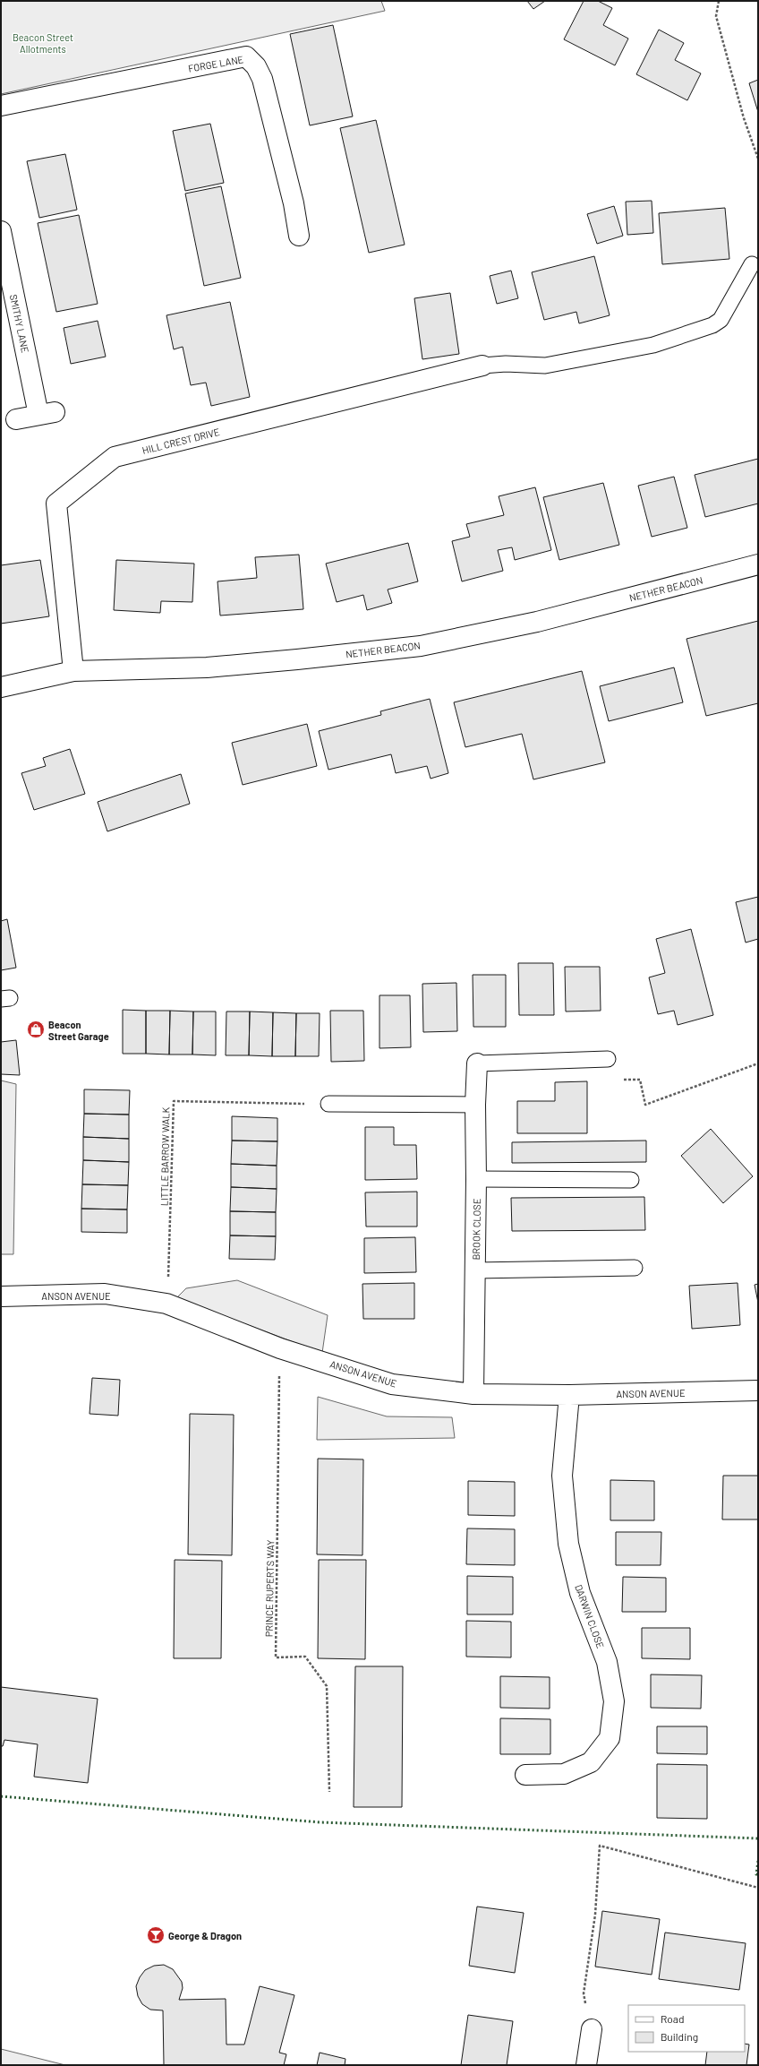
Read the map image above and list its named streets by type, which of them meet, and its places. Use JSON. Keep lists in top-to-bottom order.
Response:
{
  "streets": {
    "street": [
      "FORGE LANE",
      "SMITHY LANE",
      "HILL CREST DRIVE",
      "NETHER BEACON",
      "BROOK CLOSE",
      "ANSON AVENUE",
      "DARWIN CLOSE"
    ],
    "path": ["LITTLE BARROW WALK", "PRINCE RUPERTS WAY"]
  },
  "crossings": [
    ["HILL CREST DRIVE", "NETHER BEACON"],
    ["LITTLE BARROW WALK", "ANSON AVENUE"],
    ["BROOK CLOSE", "ANSON AVENUE"],
    ["ANSON AVENUE", "PRINCE RUPERTS WAY"],
    ["ANSON AVENUE", "DARWIN CLOSE"]
  ],
  "parks": ["Beacon Street Allotments"],
  "places": {
    "shop": ["Beacon Street Garage"],
    "bar": ["George & Dragon"]
  },
  "legend": ["Road", "Building"]
}
